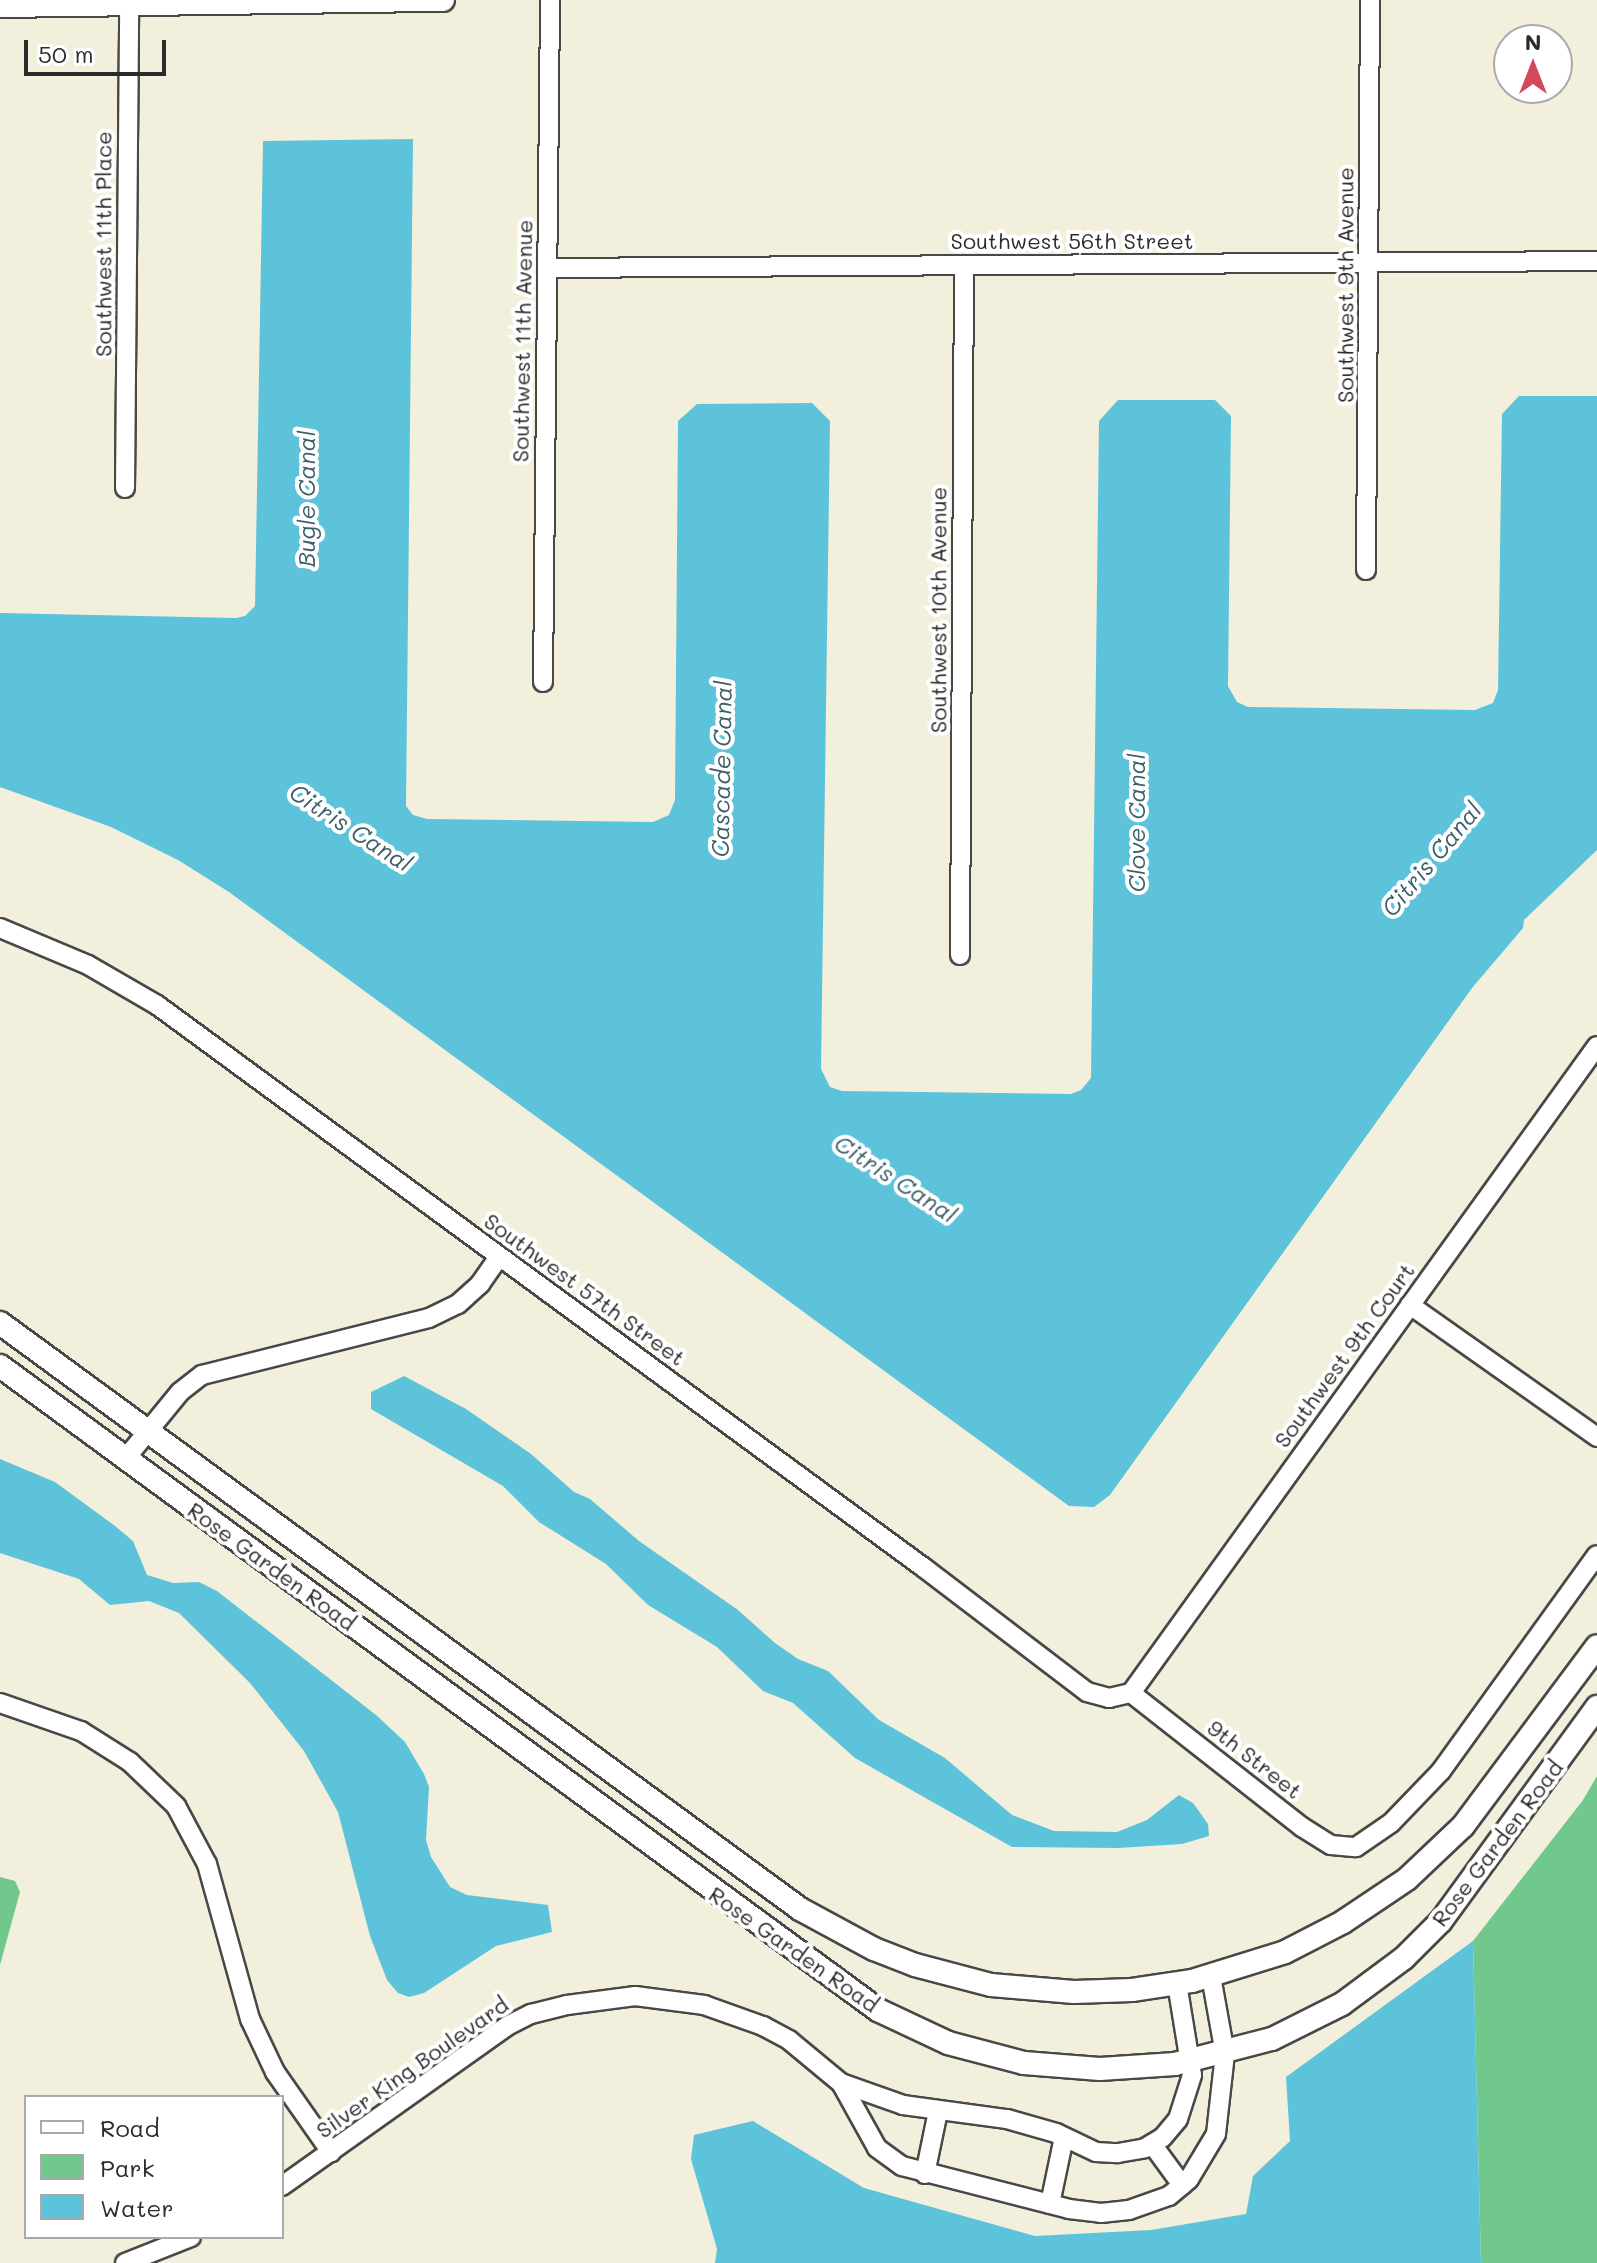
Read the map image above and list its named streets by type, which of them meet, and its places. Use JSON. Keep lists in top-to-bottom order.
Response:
{
  "streets": {
    "street": [
      "Southwest 56th Street",
      "Southwest 11th Place",
      "Southwest 9th Avenue",
      "Southwest 11th Avenue",
      "Southwest 10th Avenue",
      "Southwest 57th Street",
      "Southwest 9th Court",
      "Rose Garden Road",
      "9th Street",
      "Silver King Boulevard"
    ]
  },
  "crossings": [
    ["Southwest 56th Street", "Southwest 9th Avenue"],
    ["Southwest 56th Street", "Southwest 11th Avenue"],
    ["Southwest 56th Street", "Southwest 10th Avenue"],
    ["Southwest 57th Street", "Southwest 9th Court"],
    ["Southwest 57th Street", "9th Street"],
    ["Southwest 9th Court", "9th Street"],
    ["Rose Garden Road", "Silver King Boulevard"]
  ],
  "water": [
    "Bugle Canal",
    "Cascade Canal",
    "Clove Canal",
    "Citris Canal"
  ],
  "legend": ["Road", "Park", "Water"],
  "scale_bar": "50 m",
  "north": "top"
}
